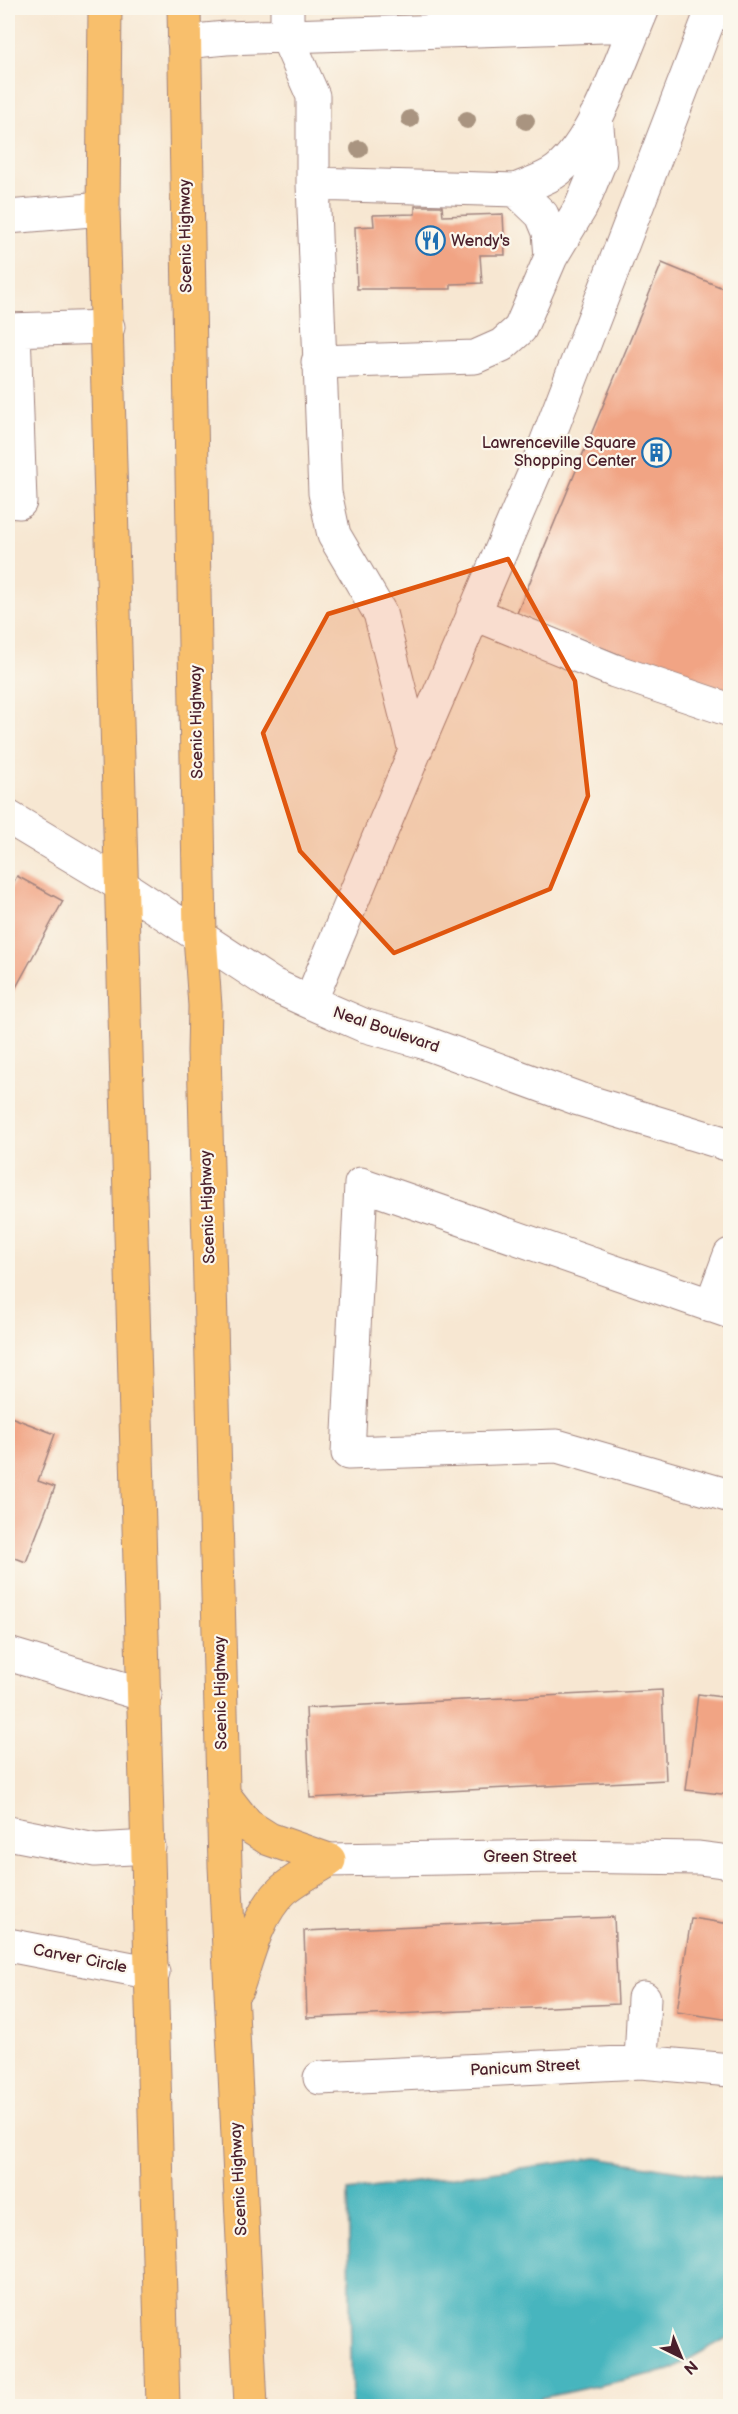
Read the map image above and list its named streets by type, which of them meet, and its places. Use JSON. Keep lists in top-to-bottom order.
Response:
{
  "streets": {
    "highway": ["Scenic Highway"],
    "street": [
      "Neal Boulevard",
      "Green Street",
      "Carver Circle",
      "Panicum Street"
    ]
  },
  "crossings": [
    ["Scenic Highway", "Neal Boulevard"]
  ],
  "places": {
    "restaurant": ["Wendy's"],
    "building": ["Lawrenceville Square Shopping Center"]
  },
  "north": "bottom right"
}
